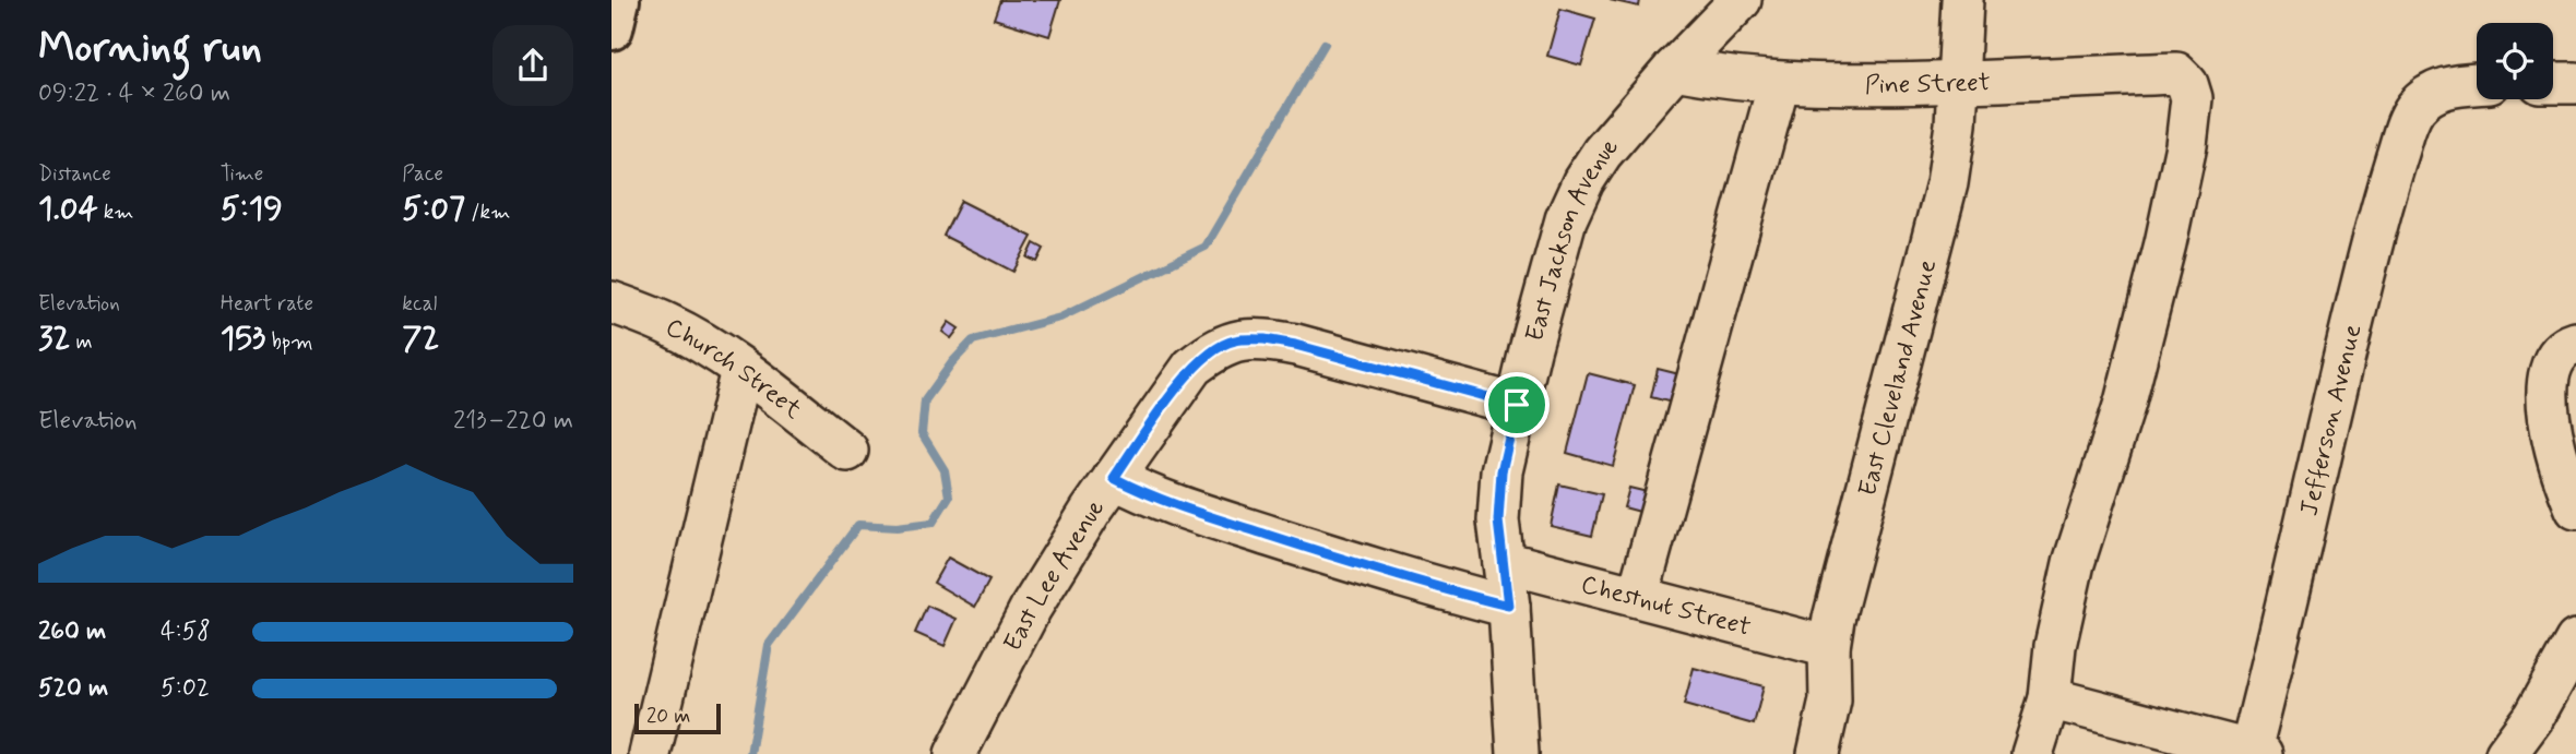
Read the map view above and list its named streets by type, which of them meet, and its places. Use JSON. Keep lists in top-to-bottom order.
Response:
{
  "streets": {
    "street": [
      "Pine Street",
      "East Jackson Avenue",
      "Church Street",
      "East Cleveland Avenue",
      "Jefferson Avenue",
      "East Lee Avenue",
      "Chestnut Street"
    ]
  },
  "crossings": [
    ["Pine Street", "East Jackson Avenue"],
    ["Pine Street", "East Cleveland Avenue"],
    ["East Jackson Avenue", "East Lee Avenue"],
    ["East Jackson Avenue", "Chestnut Street"],
    ["East Cleveland Avenue", "Chestnut Street"]
  ],
  "scale_bar": "20 m",
  "page": {
    "heading": ["Morning run", "09:22 · 4 × 260 m"],
    "stats": [
      ["Distance", "1.04 km"],
      ["Time", "5:19"],
      ["Pace", "5:07 /km"],
      ["Elevation", "32 m"],
      ["Heart rate", "153 bpm"],
      ["kcal", "72"]
    ],
    "chart": ["Elevation", "213–220 m"],
    "list": [
      {
        "name": "260 m",
        "note": "4:58"
      },
      {
        "name": "520 m",
        "note": "5:02"
      }
    ],
    "scale": "20 m"
  }
}
